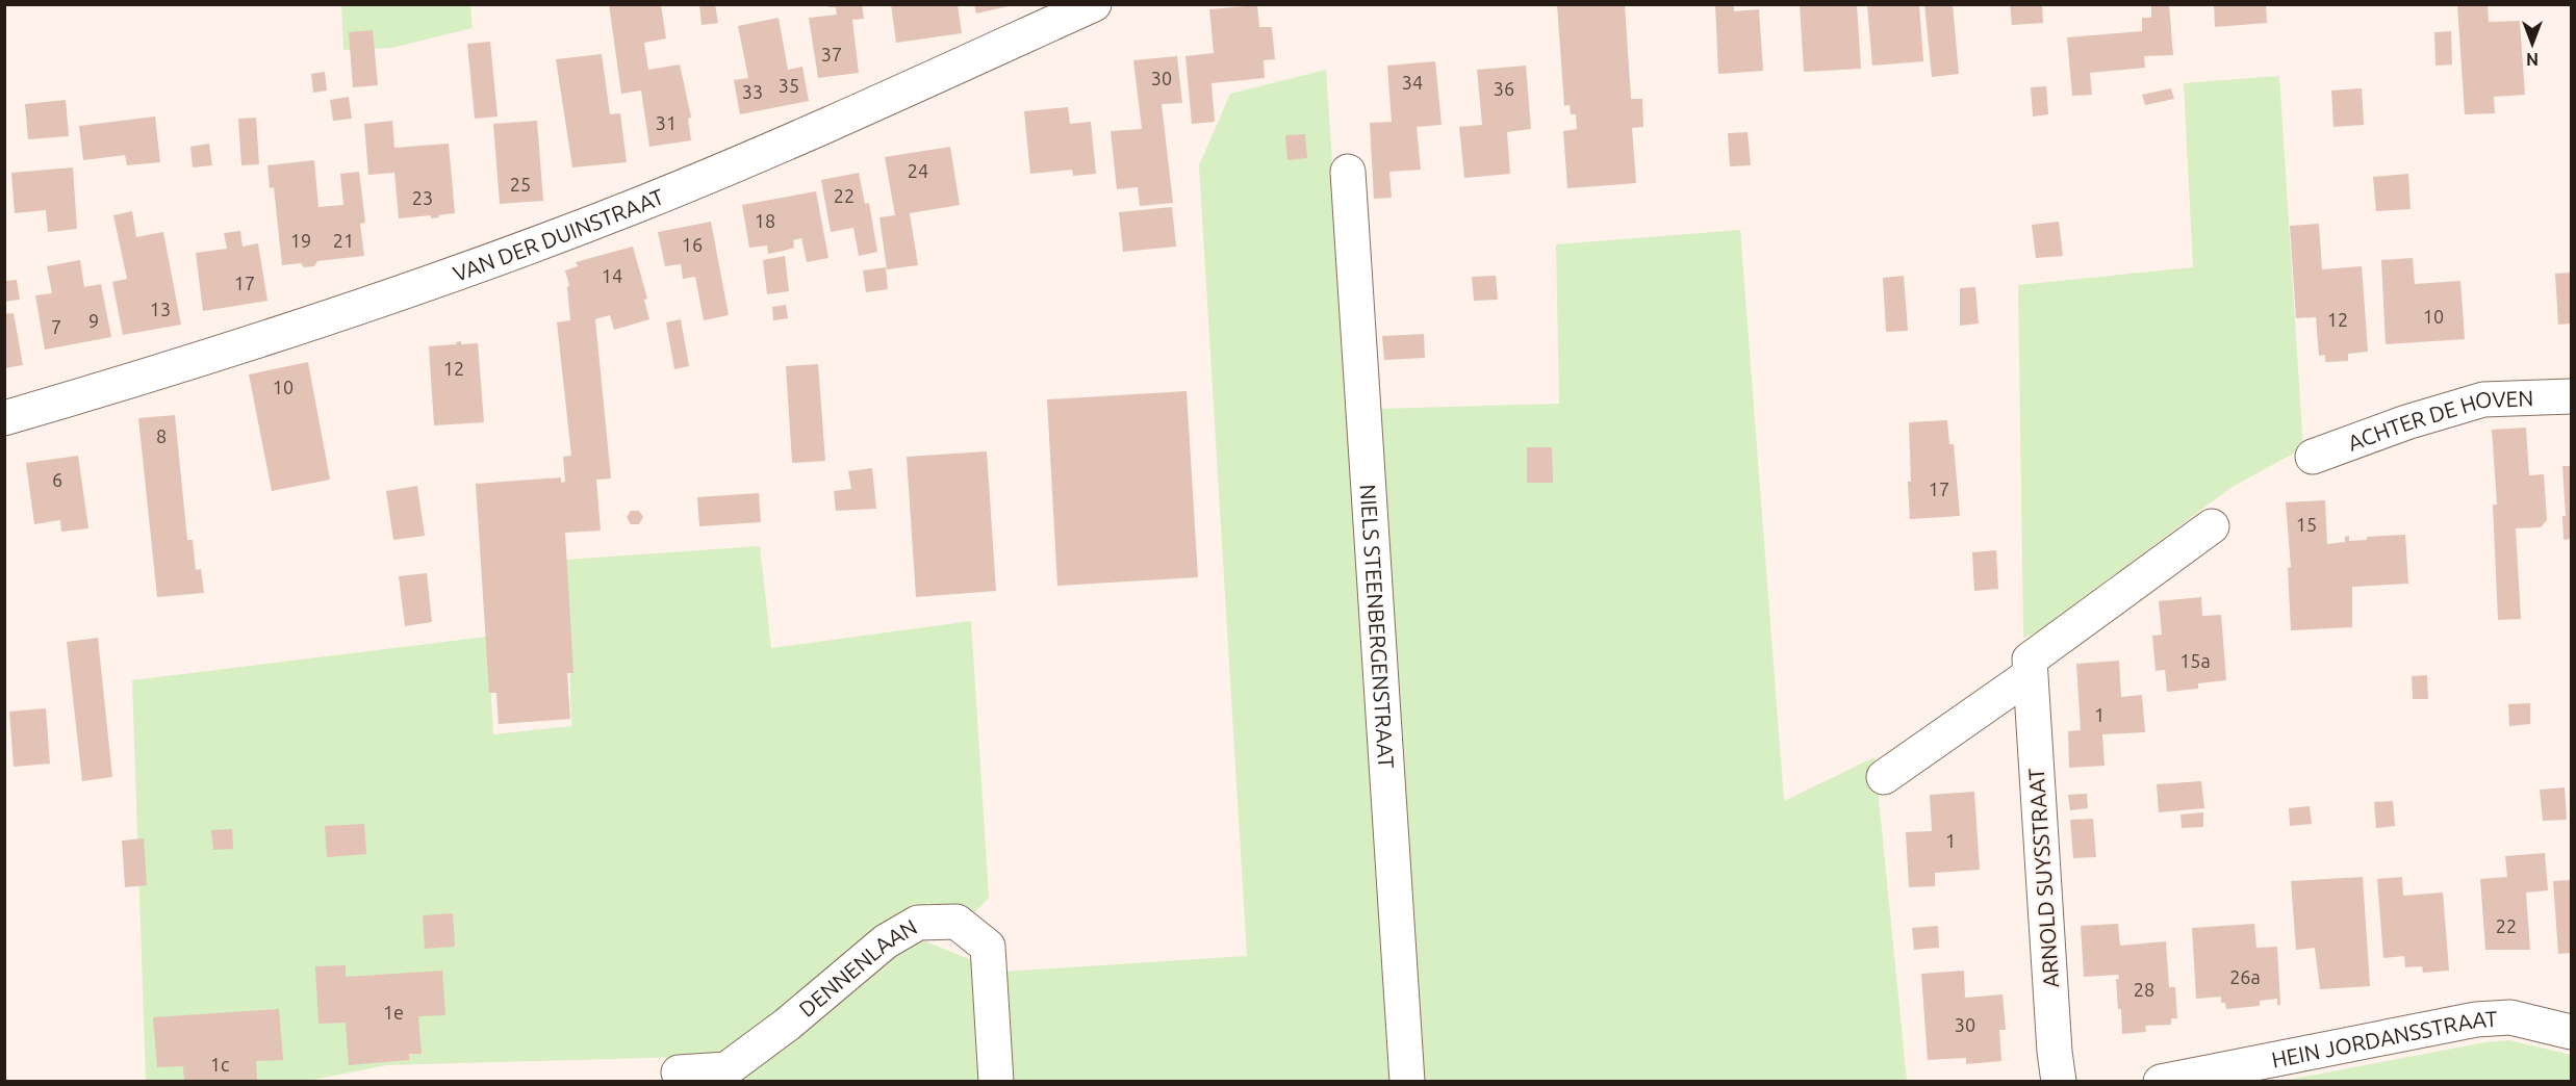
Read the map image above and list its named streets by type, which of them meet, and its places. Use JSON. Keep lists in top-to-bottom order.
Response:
{
  "streets": {
    "street": [
      "VAN DER DUINSTRAAT",
      "ACHTER DE HOVEN",
      "NIELS STEENBERGENSTRAAT",
      "ARNOLD SUYSSTRAAT",
      "DENNENLAAN",
      "HEIN JORDANSSTRAAT"
    ]
  },
  "house_numbers": [
    "37",
    "30",
    "34",
    "35",
    "36",
    "33",
    "31",
    "24",
    "25",
    "22",
    "23",
    "18",
    "19",
    "21",
    "16",
    "14",
    "17",
    "13",
    "10",
    "12",
    "9",
    "7",
    "12",
    "10",
    "8",
    "6",
    "17",
    "15",
    "15a",
    "1",
    "1",
    "22",
    "26a",
    "28",
    "1e",
    "30",
    "1c"
  ],
  "north": "bottom"
}
